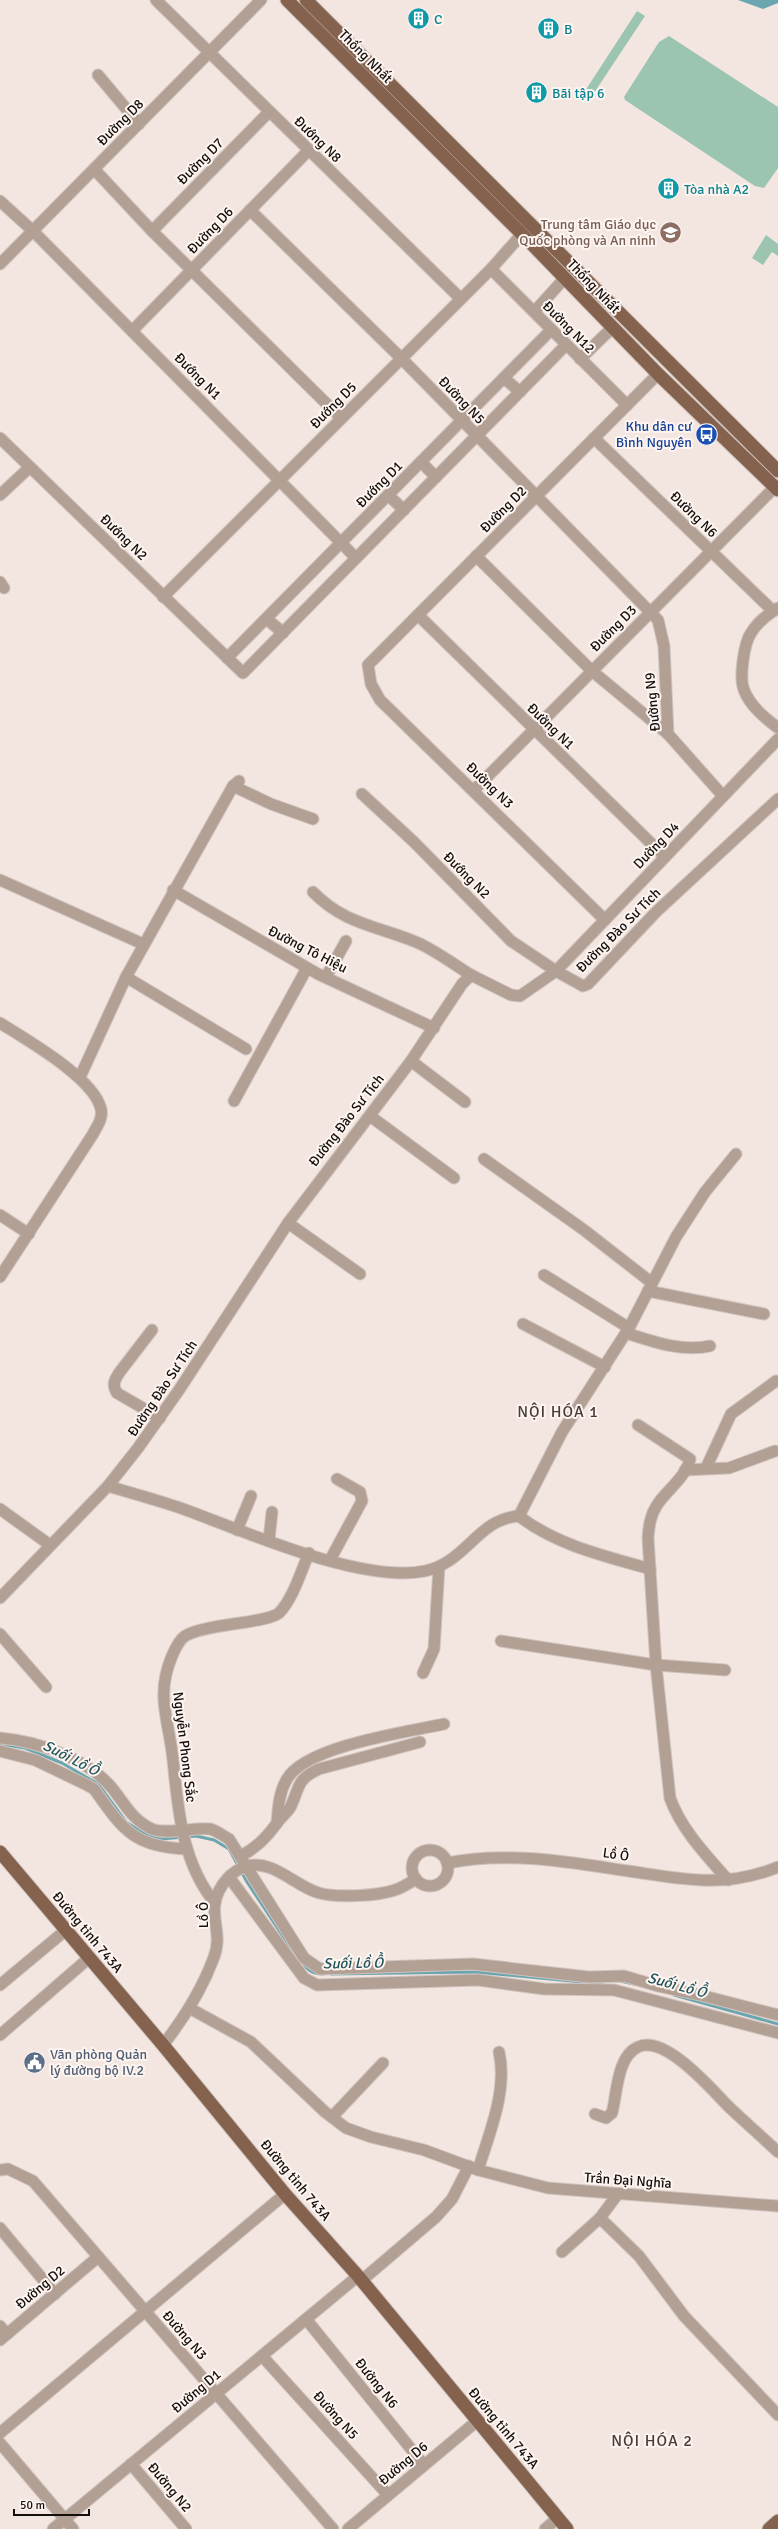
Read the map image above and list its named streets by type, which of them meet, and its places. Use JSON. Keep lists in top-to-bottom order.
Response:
{
  "streets": {
    "main road": ["Thống Nhất", "Đường tỉnh 743A"],
    "street": [
      "Đường D8",
      "Đướng N8",
      "Đường D7",
      "Đường D6",
      "Đường N12",
      "Đướng N1",
      "Đường N5",
      "Đướng D5",
      "Đướng D1",
      "Đường D2",
      "Đường N6",
      "Đướng N2",
      "Đường D3",
      "Đường N9",
      "Đường N1",
      "Đường N3",
      "Dường D4",
      "Đường Đào Sư Tích",
      "Đường Tô Hiệu",
      "Nguyễn Phong Sắc",
      "Lồ Ô",
      "Trần Đại Nghĩa",
      "Đường D1",
      "Đường N2"
    ]
  },
  "crossings": [
    ["Thống Nhất", "Đướng D5"],
    ["Thống Nhất", "Đường D2"],
    ["Thống Nhất", "Đường D3"],
    ["Đường D8", "Đướng N8"],
    ["Đường D8", "Đướng N1"],
    ["Đướng N8", "Đường D7"],
    ["Đướng N8", "Đường D6"],
    ["Đướng N8", "Đướng D5"],
    ["Đường D6", "Đướng N1"],
    ["Đường D6", "Đường N5"],
    ["Đường D6", "Đường N6"],
    ["Đường D6", "Đường tỉnh 743A"],
    ["Đường N12", "Đướng D5"],
    ["Đường N12", "Đướng D1"],
    ["Đường N12", "Đường D2"],
    ["Đướng N1", "Đướng D5"],
    ["Đướng N1", "Đướng D1"],
    ["Đường N5", "Đướng D5"],
    ["Đường N5", "Đướng D1"],
    ["Đường N5", "Đường D2"],
    ["Đường N5", "Đường D3"],
    ["Đường N5", "Đường N9"],
    ["Đường N5", "Đường D1"],
    ["Đướng D5", "Đướng N2"],
    ["Đướng D1", "Đướng N2"],
    ["Đường D2", "Đường N6"],
    ["Đường D2", "Đường N1"],
    ["Đường D2", "Đường N3"],
    ["Đường N6", "Đường D3"],
    ["Đường N6", "Đường D1"],
    ["Đướng N2", "Dường D4"],
    ["Đướng N2", "Đường Đào Sư Tích"],
    ["Đường D3", "Đường N9"],
    ["Đường D3", "Đường N1"],
    ["Đường D3", "Đường N3"],
    ["Đường N9", "Dường D4"],
    ["Đường N1", "Dường D4"],
    ["Đường N3", "Dường D4"],
    ["Đường N3", "Đường D1"],
    ["Dường D4", "Đường Đào Sư Tích"],
    ["Đường Đào Sư Tích", "Đường Tô Hiệu"],
    ["Nguyễn Phong Sắc", "Lồ Ô"],
    ["Lồ Ô", "Đường tỉnh 743A"],
    ["Lồ Ô", "Trần Đại Nghĩa"],
    ["Đường tỉnh 743A", "Đường D1"],
    ["Đường D1", "Đường N2"]
  ],
  "districts": ["NỘI HÓA 1", "NỘI HÓA 2"],
  "water": ["Suối Lồ Ồ"],
  "places": {
    "building": [
      "C",
      "B",
      "Bãi tập 6",
      "Tòa nhà A2"
    ],
    "school or university": ["Trung tâm Giáo dục Quốc phòng và An ninh"],
    "bus stop": ["Khu dân cư Bình Nguyên"],
    "public building": ["Văn phòng Quản lý đường bộ IV.2"]
  },
  "scale_bar": "50 m"
}
